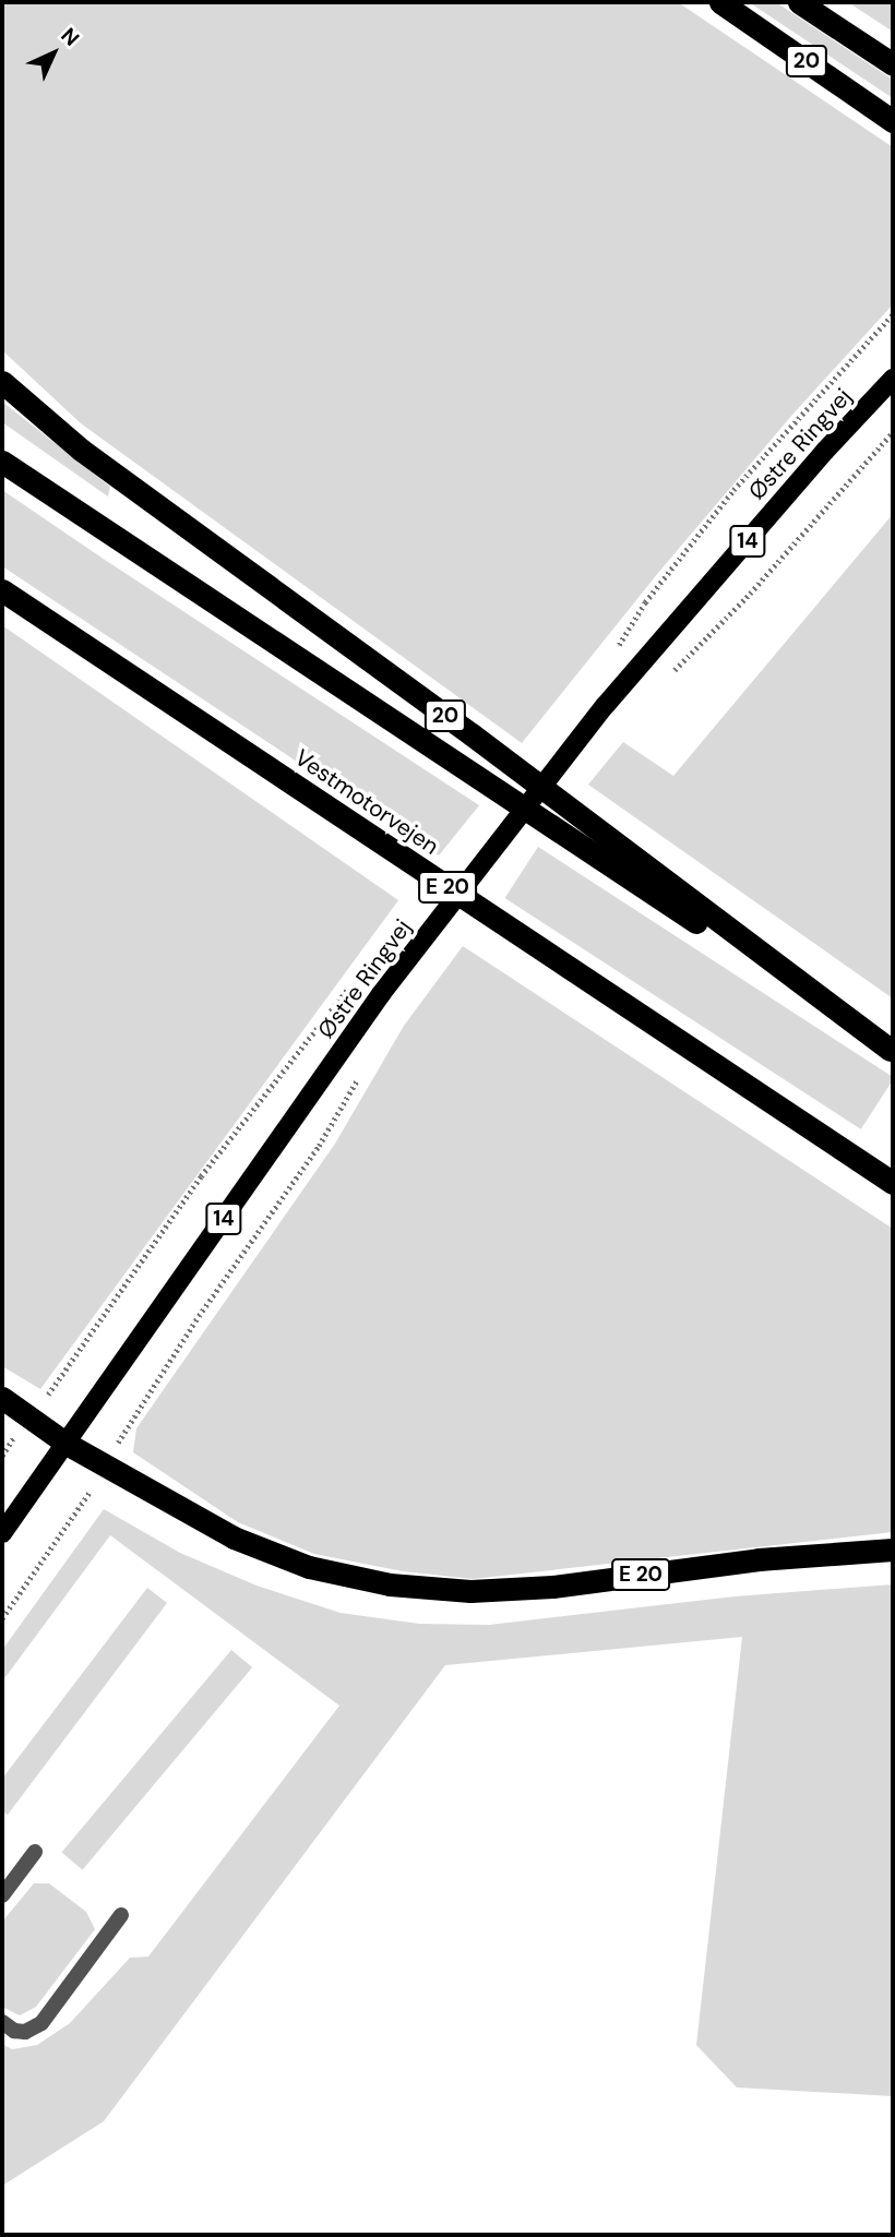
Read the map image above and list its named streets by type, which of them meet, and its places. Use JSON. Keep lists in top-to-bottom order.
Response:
{
  "streets": {
    "highway": ["20", "Vestmotorvejen", "E 20"],
    "main road": ["Østre Ringvej", "14"]
  },
  "crossings": [
    ["Østre Ringvej", "E 20"]
  ],
  "north": "top right"
}
